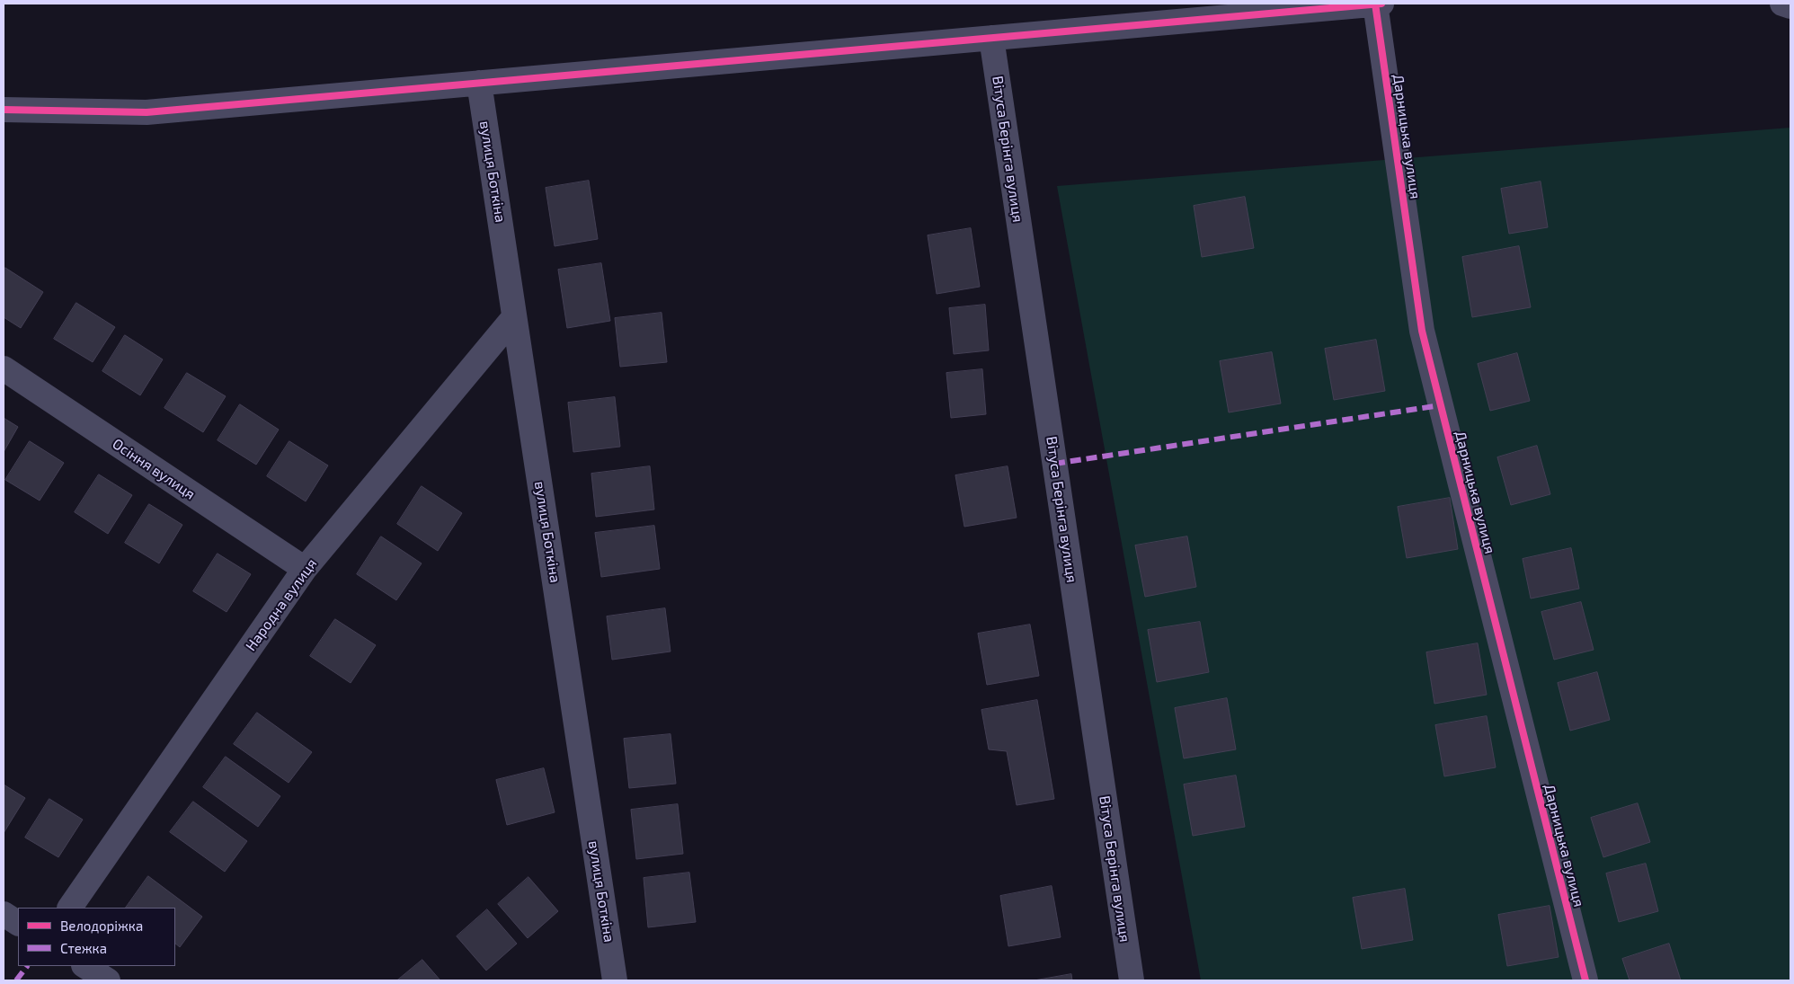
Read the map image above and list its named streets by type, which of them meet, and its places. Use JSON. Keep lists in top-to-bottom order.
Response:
{
  "streets": {
    "street": [
      "Дарницька вулиця",
      "Вітуса Берінга вулиця",
      "вулиця Боткіна",
      "Осіння вулиця",
      "Народна вулиця"
    ]
  },
  "crossings": [
    ["вулиця Боткіна", "Народна вулиця"],
    ["Осіння вулиця", "Народна вулиця"]
  ],
  "legend": ["Велодоріжка", "Стежка"]
}
